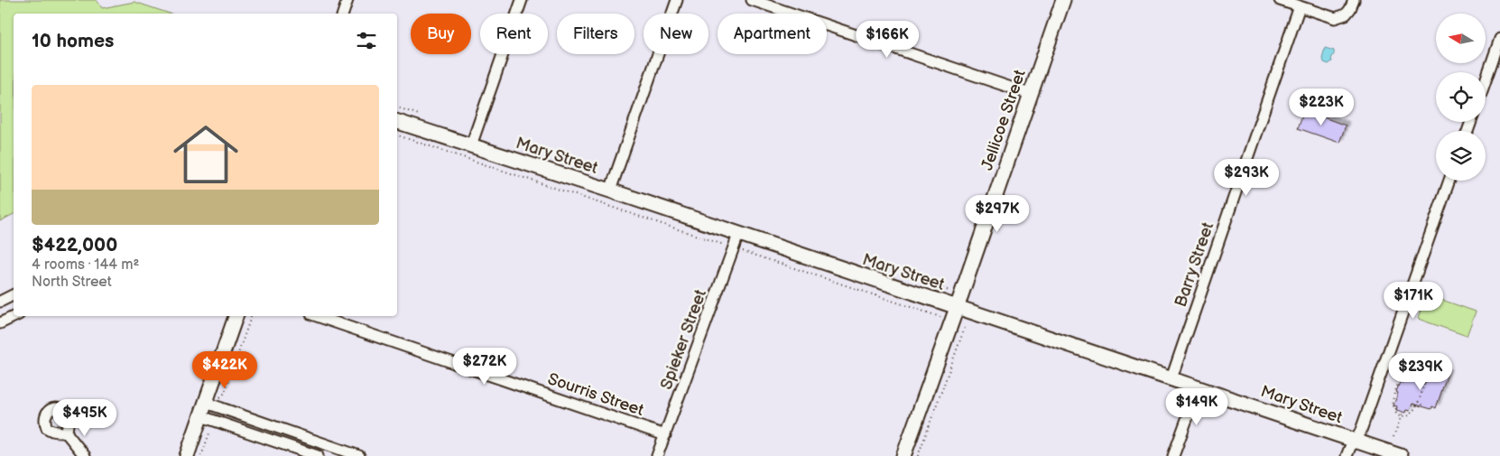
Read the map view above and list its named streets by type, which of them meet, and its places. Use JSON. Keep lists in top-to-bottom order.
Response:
{
  "streets": {
    "street": [
      "Jellicoe Street",
      "Mary Street",
      "Barry Street",
      "Spieker Street",
      "Sourris Street"
    ]
  },
  "crossings": [
    ["Jellicoe Street", "Mary Street"],
    ["Mary Street", "Barry Street"],
    ["Mary Street", "Spieker Street"],
    ["Spieker Street", "Sourris Street"]
  ],
  "north": "left",
  "page": {
    "chip": [
      "Buy",
      "Rent",
      "Filters",
      "New",
      "Apartment"
    ],
    "heading": "10 homes",
    "price": [
      "$166K",
      "$223K",
      "$293K",
      "$297K",
      "$171K",
      "$272K",
      "$422K",
      "$239K",
      "$149K",
      "$495K"
    ],
    "list": [
      {
        "name": "$422,000",
        "note": "4 rooms · 144 m² · North Street"
      }
    ]
  }
}
